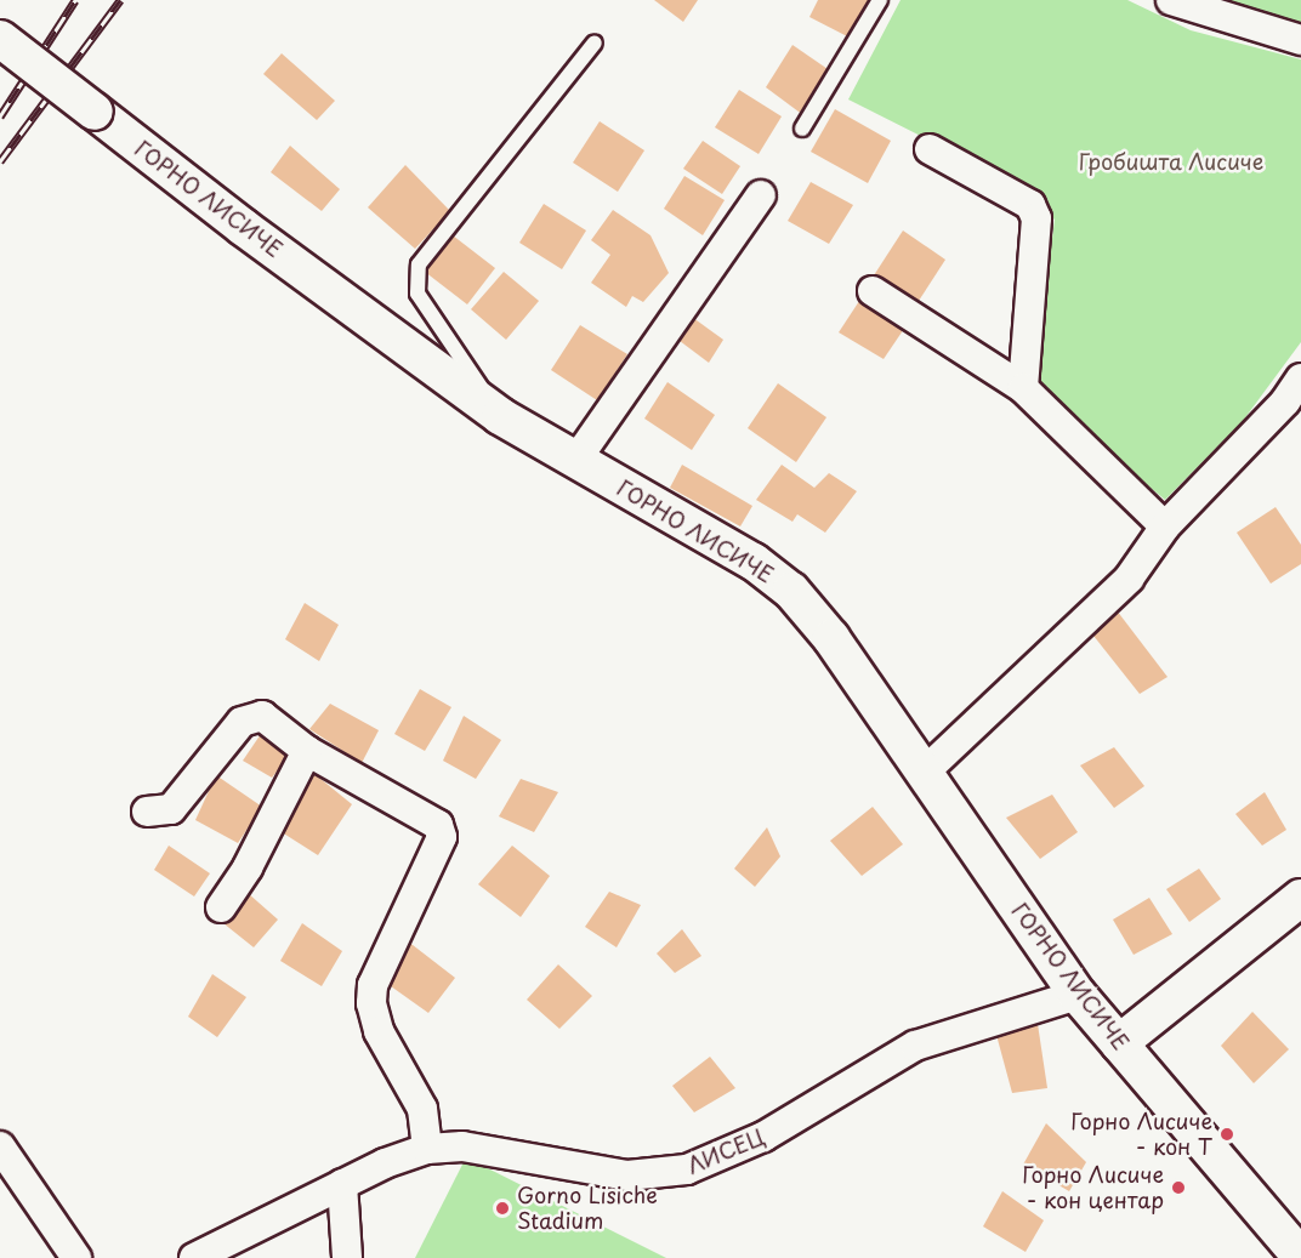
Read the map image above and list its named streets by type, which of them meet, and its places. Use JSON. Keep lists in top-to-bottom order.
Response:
{
  "streets": {
    "street": ["ГОРНО ЛИСИЧЕ", "ЛИСЕЦ"]
  },
  "crossings": [
    ["ГОРНО ЛИСИЧЕ", "ЛИСЕЦ"]
  ],
  "parks": ["Гробишта Лисиче"],
  "places": ["Горно Лисиче - кон Т", "Горно Лисиче - кон центар", "Gorno Lisiche Stadium"]
}
